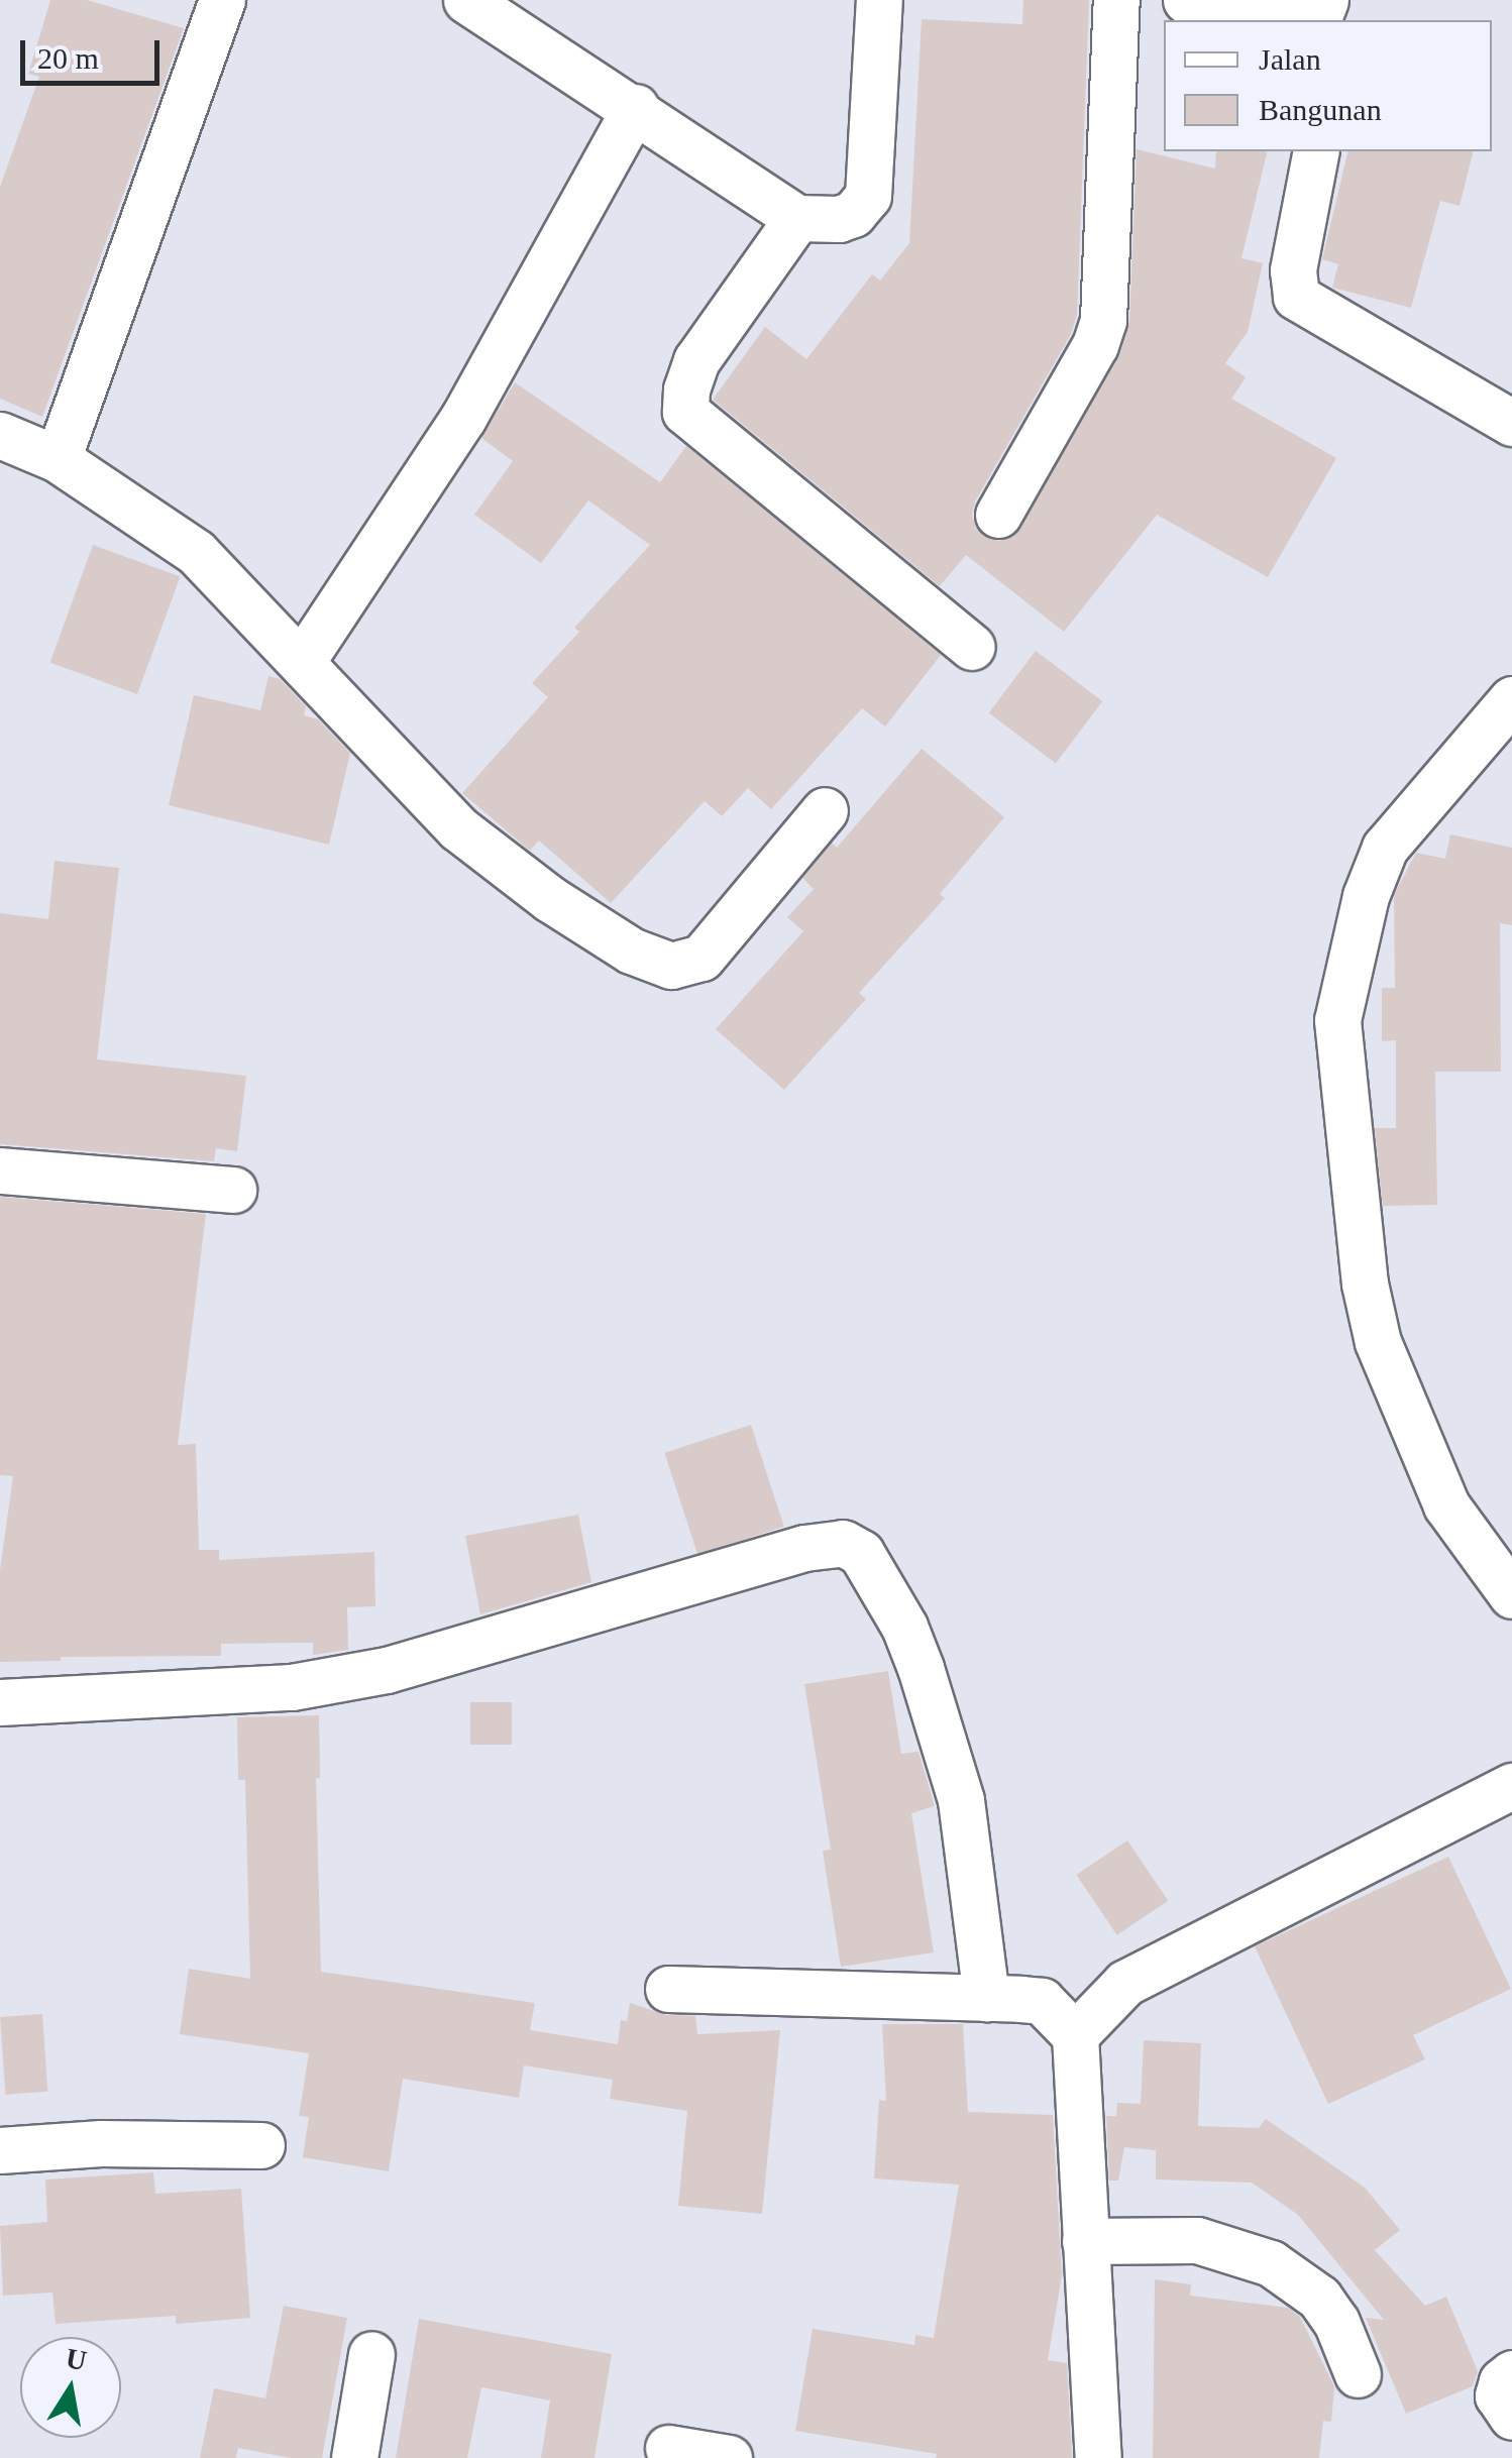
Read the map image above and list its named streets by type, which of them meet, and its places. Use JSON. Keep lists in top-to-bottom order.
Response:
{
  "legend": ["Jalan", "Bangunan"],
  "scale_bar": "20 m",
  "north": "top"
}
